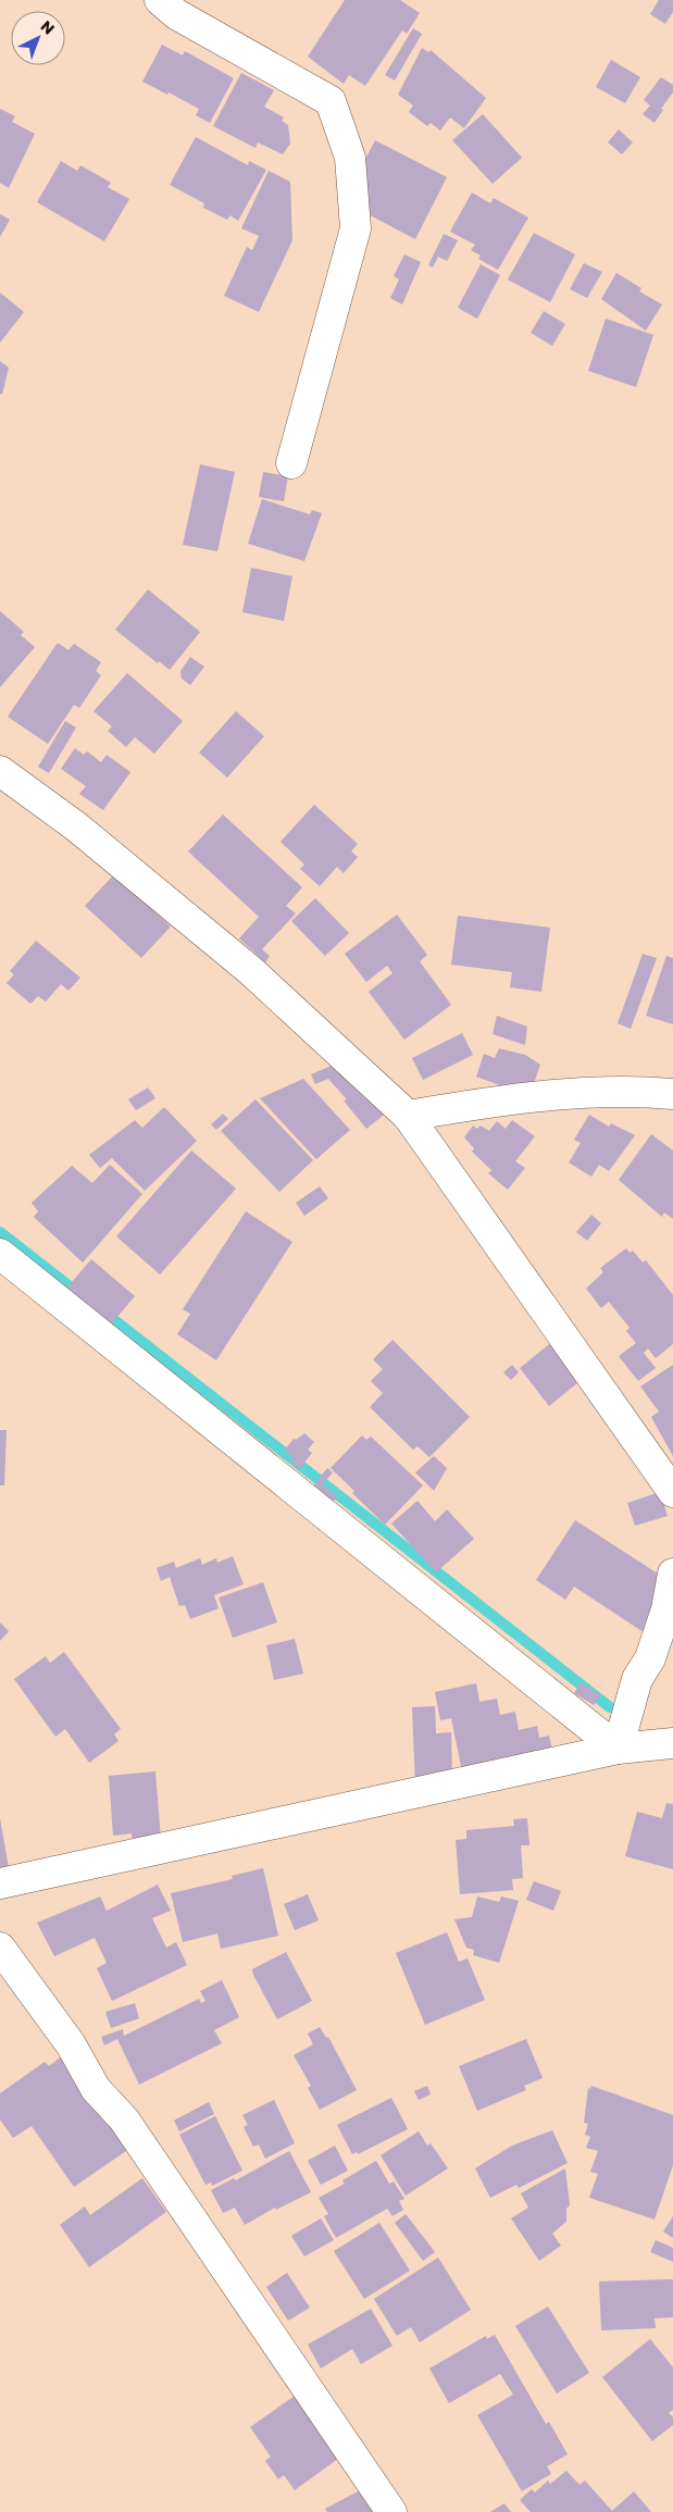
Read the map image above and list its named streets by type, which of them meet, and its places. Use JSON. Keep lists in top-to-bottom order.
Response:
{
  "north": "top right"
}
